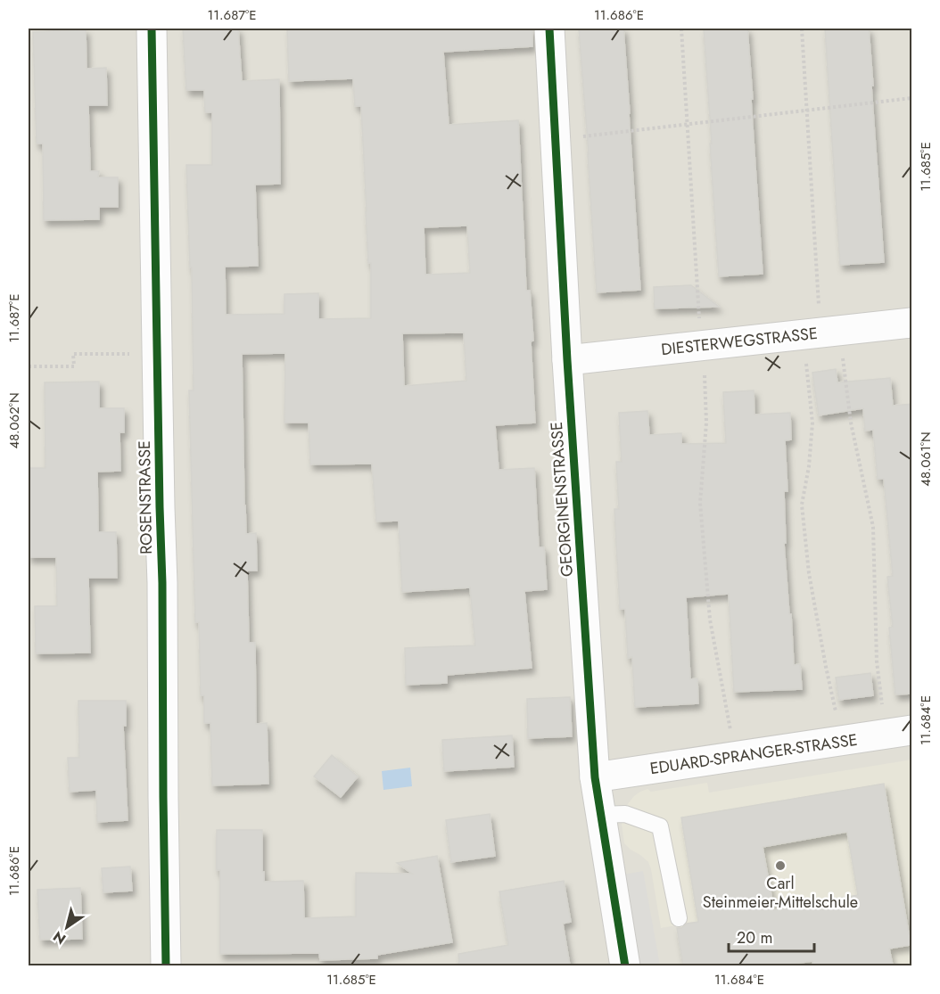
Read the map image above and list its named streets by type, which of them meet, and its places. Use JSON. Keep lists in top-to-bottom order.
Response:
{
  "streets": {
    "street": [
      "DIESTERWEGSTRASSE",
      "ROSENSTRASSE",
      "GEORGINENSTRASSE",
      "EDUARD-SPRANGER-STRASSE"
    ]
  },
  "crossings": [
    ["DIESTERWEGSTRASSE", "GEORGINENSTRASSE"],
    ["GEORGINENSTRASSE", "EDUARD-SPRANGER-STRASSE"]
  ],
  "places": ["Carl Steinmeier-Mittelschule"],
  "scale_bar": "20 m",
  "north": "bottom left",
  "coordinates": [
    "11.687°E",
    "11.686°E",
    "11.685°E",
    "48.062°N",
    "48.061°N",
    "11.684°E"
  ]
}
